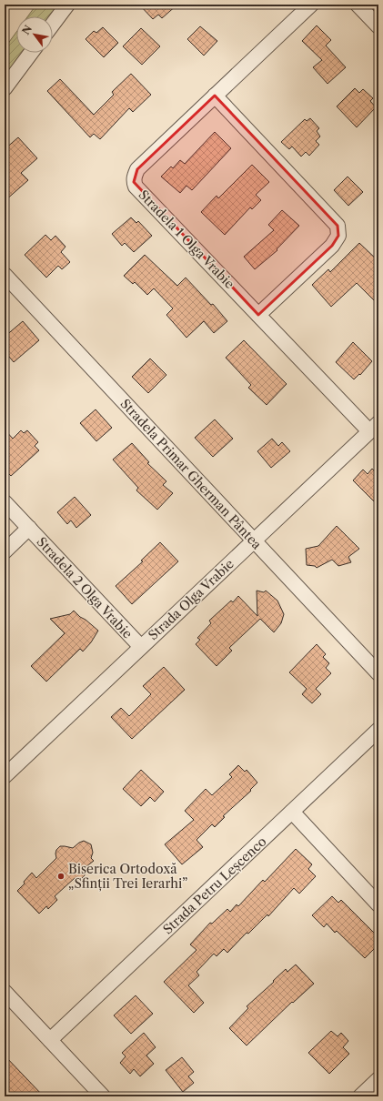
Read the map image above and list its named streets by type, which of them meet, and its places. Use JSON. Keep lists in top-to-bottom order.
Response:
{
  "streets": {
    "street": [
      "Stradela 1 Olga Vrabie",
      "Stradela Primar Gherman Pântea",
      "Stradela 2 Olga Vrabie",
      "Strada Olga Vrabie",
      "Strada Petru Leșcenco"
    ]
  },
  "crossings": [
    ["Stradela 1 Olga Vrabie", "Strada Olga Vrabie"],
    ["Stradela Primar Gherman Pântea", "Strada Olga Vrabie"],
    ["Stradela 2 Olga Vrabie", "Strada Olga Vrabie"]
  ],
  "places": ["Biserica Ortodoxă „Sfinții Trei Ierarhi”"],
  "north": "top left"
}
